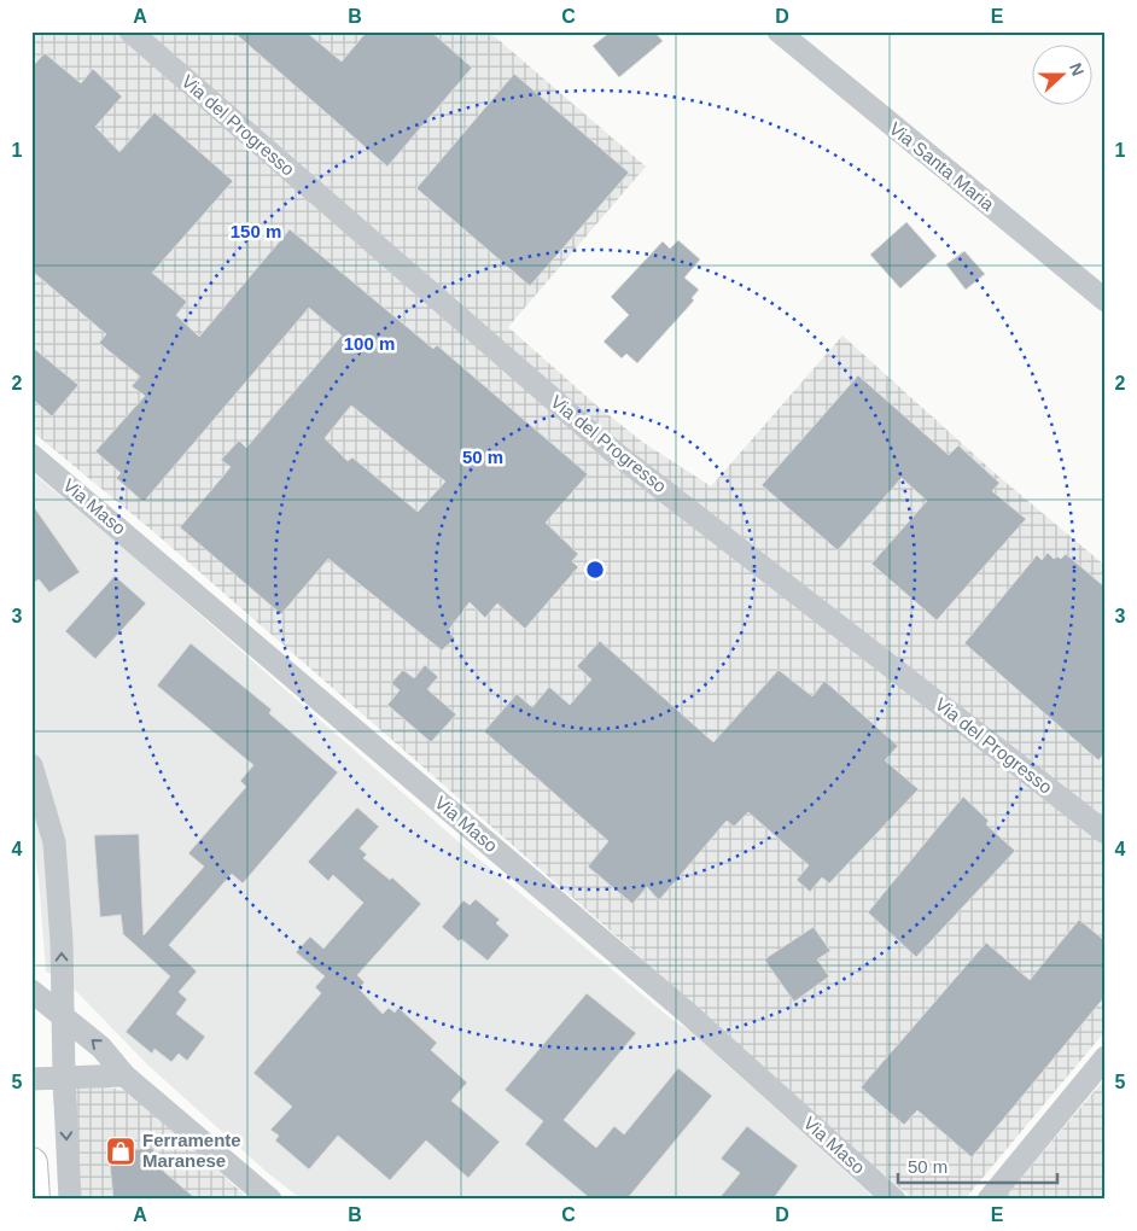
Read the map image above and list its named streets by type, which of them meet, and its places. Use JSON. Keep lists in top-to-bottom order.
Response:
{
  "streets": {
    "street": ["Via del Progresso", "Via Santa Maria", "Via Maso"]
  },
  "places": {
    "shop": ["Ferramente Maranese"]
  },
  "scale_bar": "50 m",
  "north": "right",
  "grid": {
    "columns": [
      "A",
      "B",
      "C",
      "D",
      "E"
    ],
    "rows": [
      "1",
      "2",
      "3",
      "4",
      "5"
    ]
  },
  "rings": ["150 m", "100 m", "50 m"]
}
